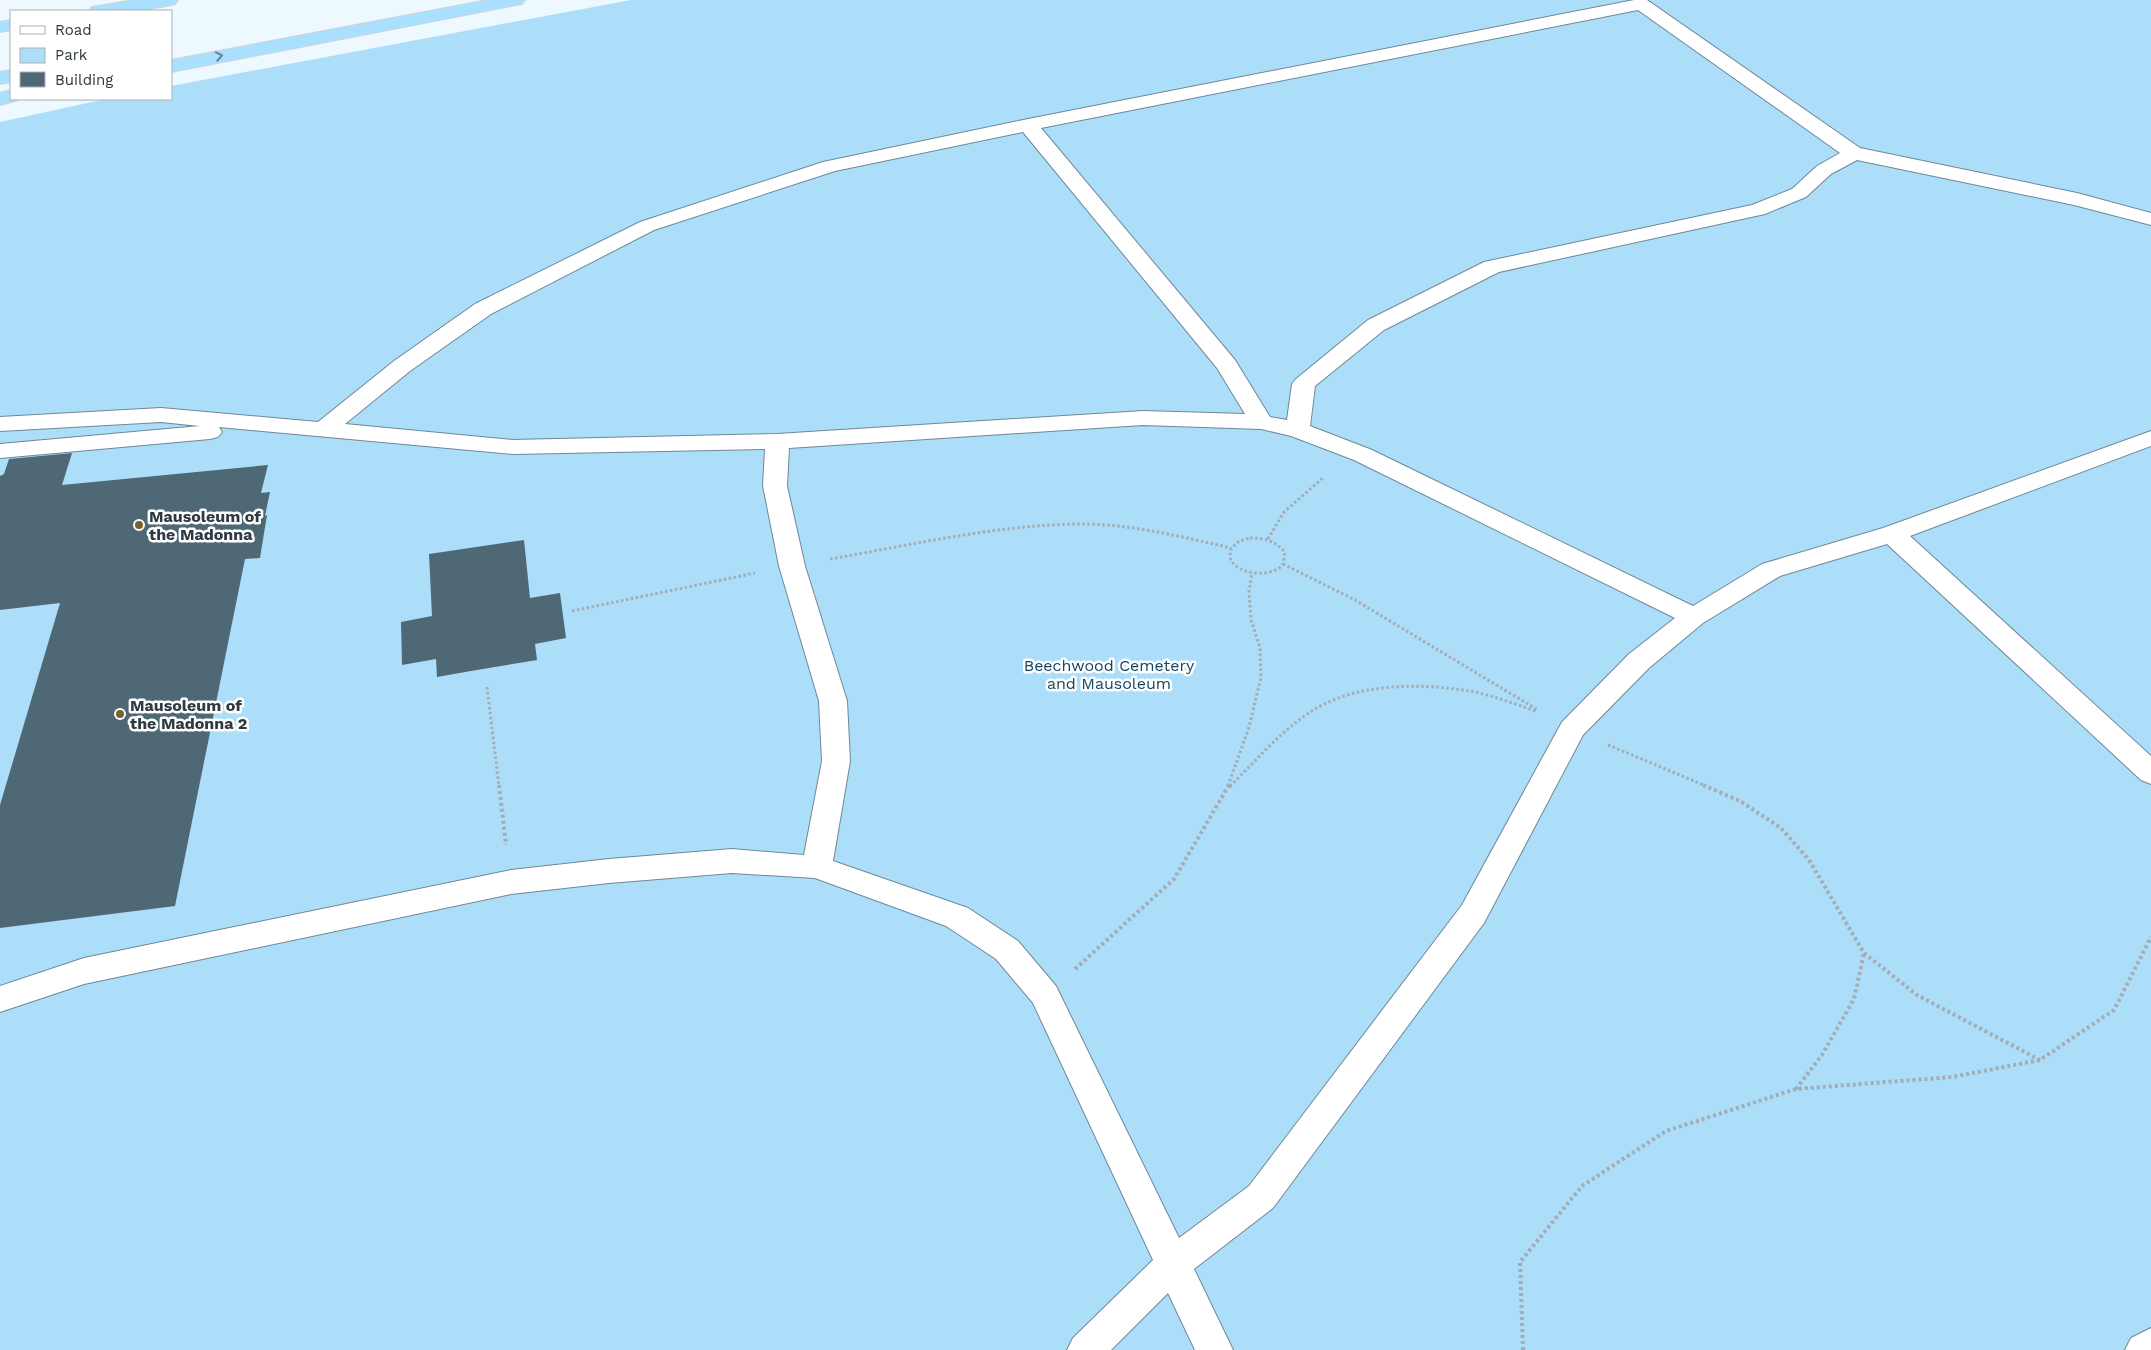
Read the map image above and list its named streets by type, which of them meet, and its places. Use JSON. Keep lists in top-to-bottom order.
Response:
{
  "parks": ["Beechwood Cemetery and Mausoleum"],
  "places": ["Mausoleum of the Madonna", "Mausoleum of the Madonna 2"],
  "legend": ["Road", "Park", "Building"]
}
